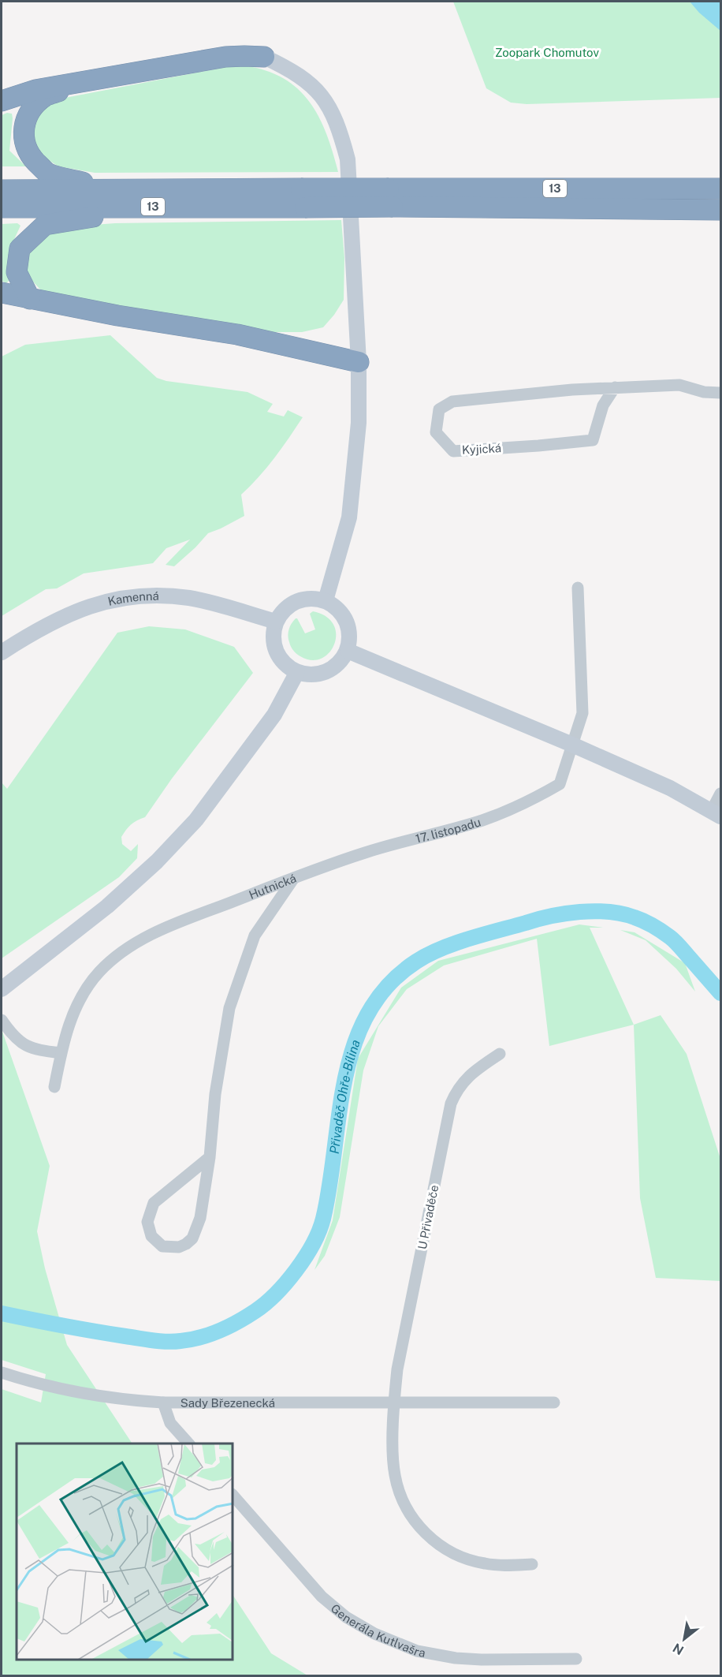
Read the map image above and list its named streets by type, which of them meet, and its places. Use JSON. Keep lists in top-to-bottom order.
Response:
{
  "streets": {
    "highway": ["13"],
    "street": [
      "Kyjická",
      "Kamenná",
      "17. listopadu",
      "Hutnická",
      "U Přivaděče",
      "Sady Březenecká",
      "Generála Kutlvašra"
    ]
  },
  "crossings": [
    ["17. listopadu", "Hutnická"],
    ["U Přivaděče", "Sady Březenecká"]
  ],
  "water": ["Přivaděč Ohře-Bílina"],
  "parks": ["Zoopark Chomutov"],
  "north": "bottom left"
}
